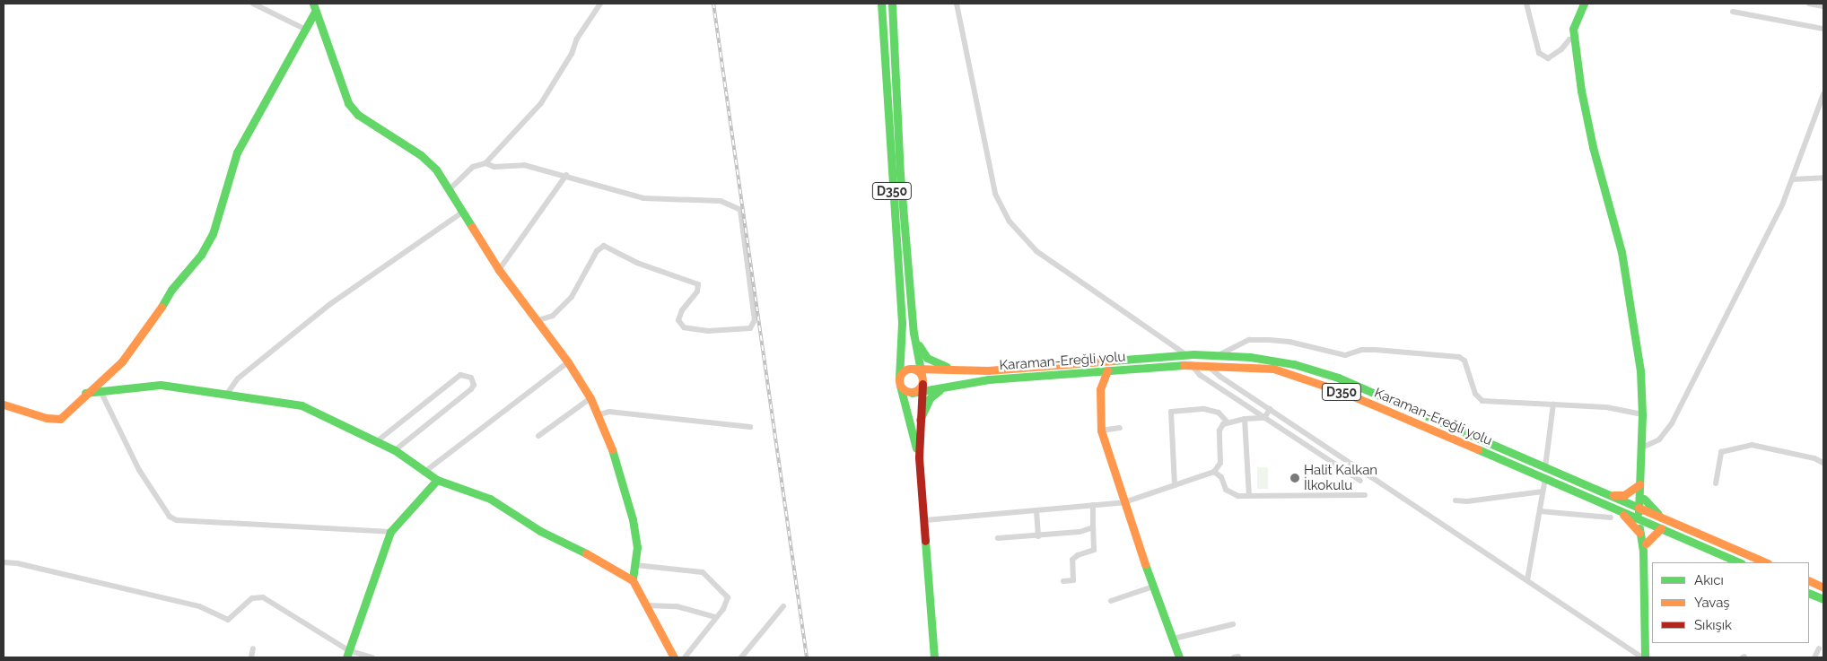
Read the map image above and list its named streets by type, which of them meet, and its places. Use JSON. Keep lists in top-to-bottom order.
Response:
{
  "streets": {
    "main road": ["D350", "Karaman-Ereğli yolu"]
  },
  "crossings": [
    ["D350", "Karaman-Ereğli yolu"]
  ],
  "places": ["Halit Kalkan İlkokulu"],
  "legend": ["Akıcı", "Yavaş", "Sıkışık"]
}
